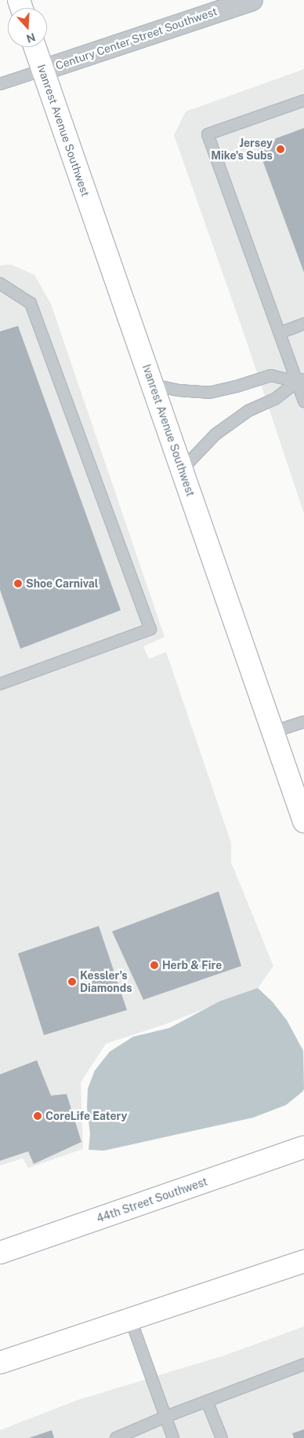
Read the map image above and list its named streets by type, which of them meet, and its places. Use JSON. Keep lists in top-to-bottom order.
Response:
{
  "streets": {
    "street": ["Century Center Street Southwest", "Ivanrest Avenue Southwest", "44th Street Southwest"]
  },
  "crossings": [
    ["Century Center Street Southwest", "Ivanrest Avenue Southwest"]
  ],
  "places": [
    "Jersey Mike's Subs",
    "Shoe Carnival",
    "Herb & Fire",
    "Kessler's Diamonds",
    "CoreLife Eatery"
  ],
  "north": "bottom"
}
